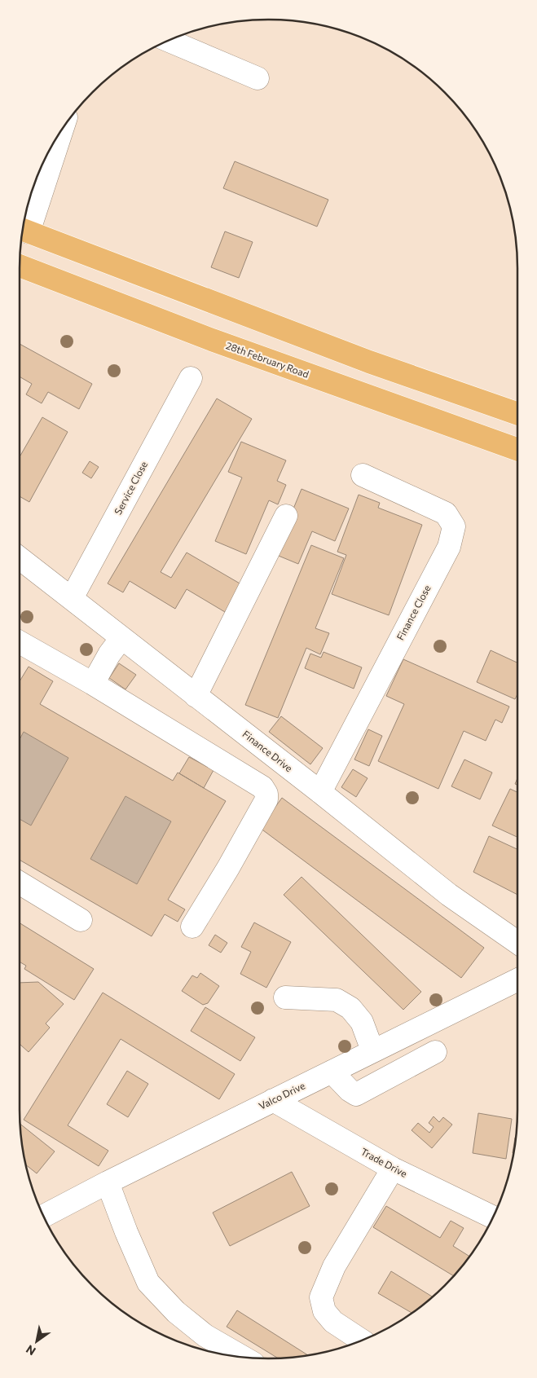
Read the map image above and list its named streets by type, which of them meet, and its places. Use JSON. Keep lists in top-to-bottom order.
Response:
{
  "streets": {
    "main road": ["28th February Road"],
    "street": [
      "Service Close",
      "Finance Close",
      "Finance Drive",
      "Valco Drive",
      "Trade Drive"
    ]
  },
  "crossings": [
    ["Service Close", "Finance Drive"],
    ["Finance Close", "Finance Drive"],
    ["Valco Drive", "Trade Drive"]
  ],
  "north": "bottom left"
}
